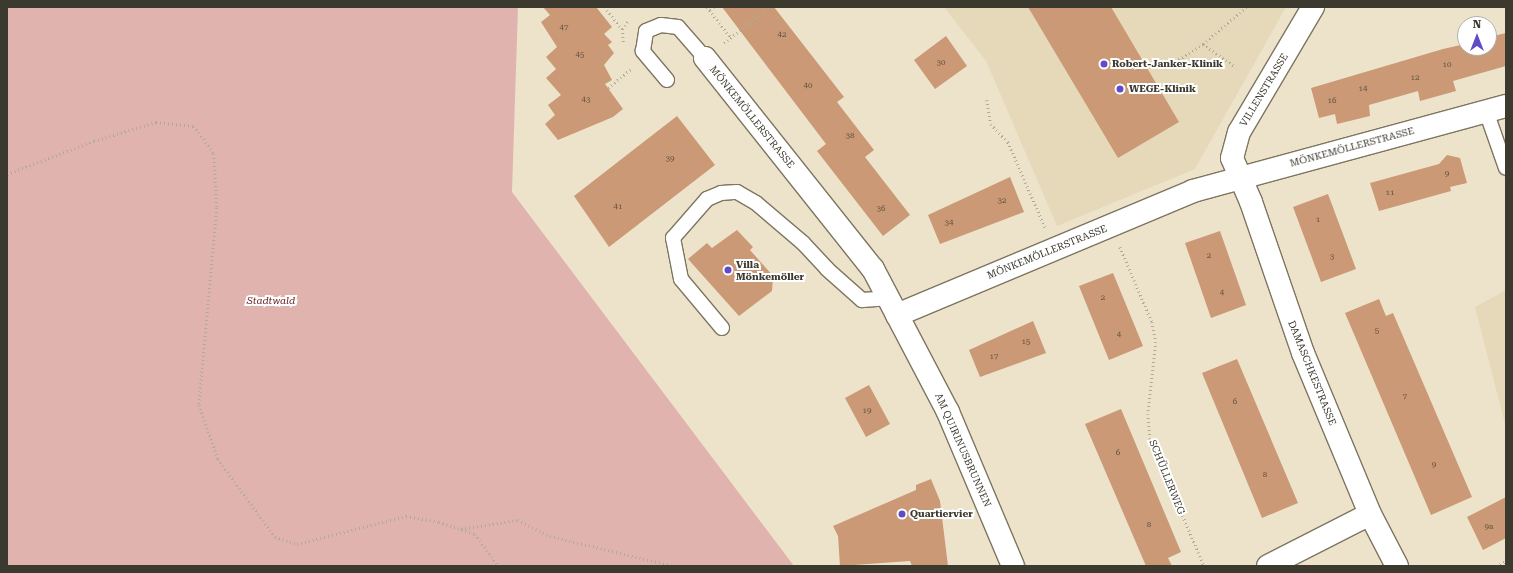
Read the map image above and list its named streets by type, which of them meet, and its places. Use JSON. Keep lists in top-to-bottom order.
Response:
{
  "streets": {
    "street": [
      "VILLENSTRASSE",
      "MÖNKEMÖLLERSTRASSE",
      "DAMASCHKESTRASSE",
      "AM QUIRINUSBRUNNEN"
    ],
    "path": ["SCHÜLLERWEG"]
  },
  "crossings": [
    ["VILLENSTRASSE", "MÖNKEMÖLLERSTRASSE"],
    ["VILLENSTRASSE", "DAMASCHKESTRASSE"],
    ["MÖNKEMÖLLERSTRASSE", "DAMASCHKESTRASSE"],
    ["MÖNKEMÖLLERSTRASSE", "AM QUIRINUSBRUNNEN"],
    ["MÖNKEMÖLLERSTRASSE", "SCHÜLLERWEG"]
  ],
  "parks": ["Stadtwald"],
  "places": [
    "Robert-Janker-Klinik",
    "WEGE-Klinik",
    "Villa Mönkemöller",
    "Quartiervier"
  ],
  "house_numbers": [
    "47",
    "42",
    "45",
    "30",
    "10",
    "12",
    "40",
    "14",
    "43",
    "16",
    "38",
    "39",
    "9",
    "11",
    "32",
    "41",
    "36",
    "1",
    "34",
    "2",
    "3",
    "4",
    "2",
    "5",
    "4",
    "15",
    "17",
    "7",
    "6",
    "19",
    "6",
    "9",
    "8",
    "8",
    "9a"
  ],
  "north": "top"
}
